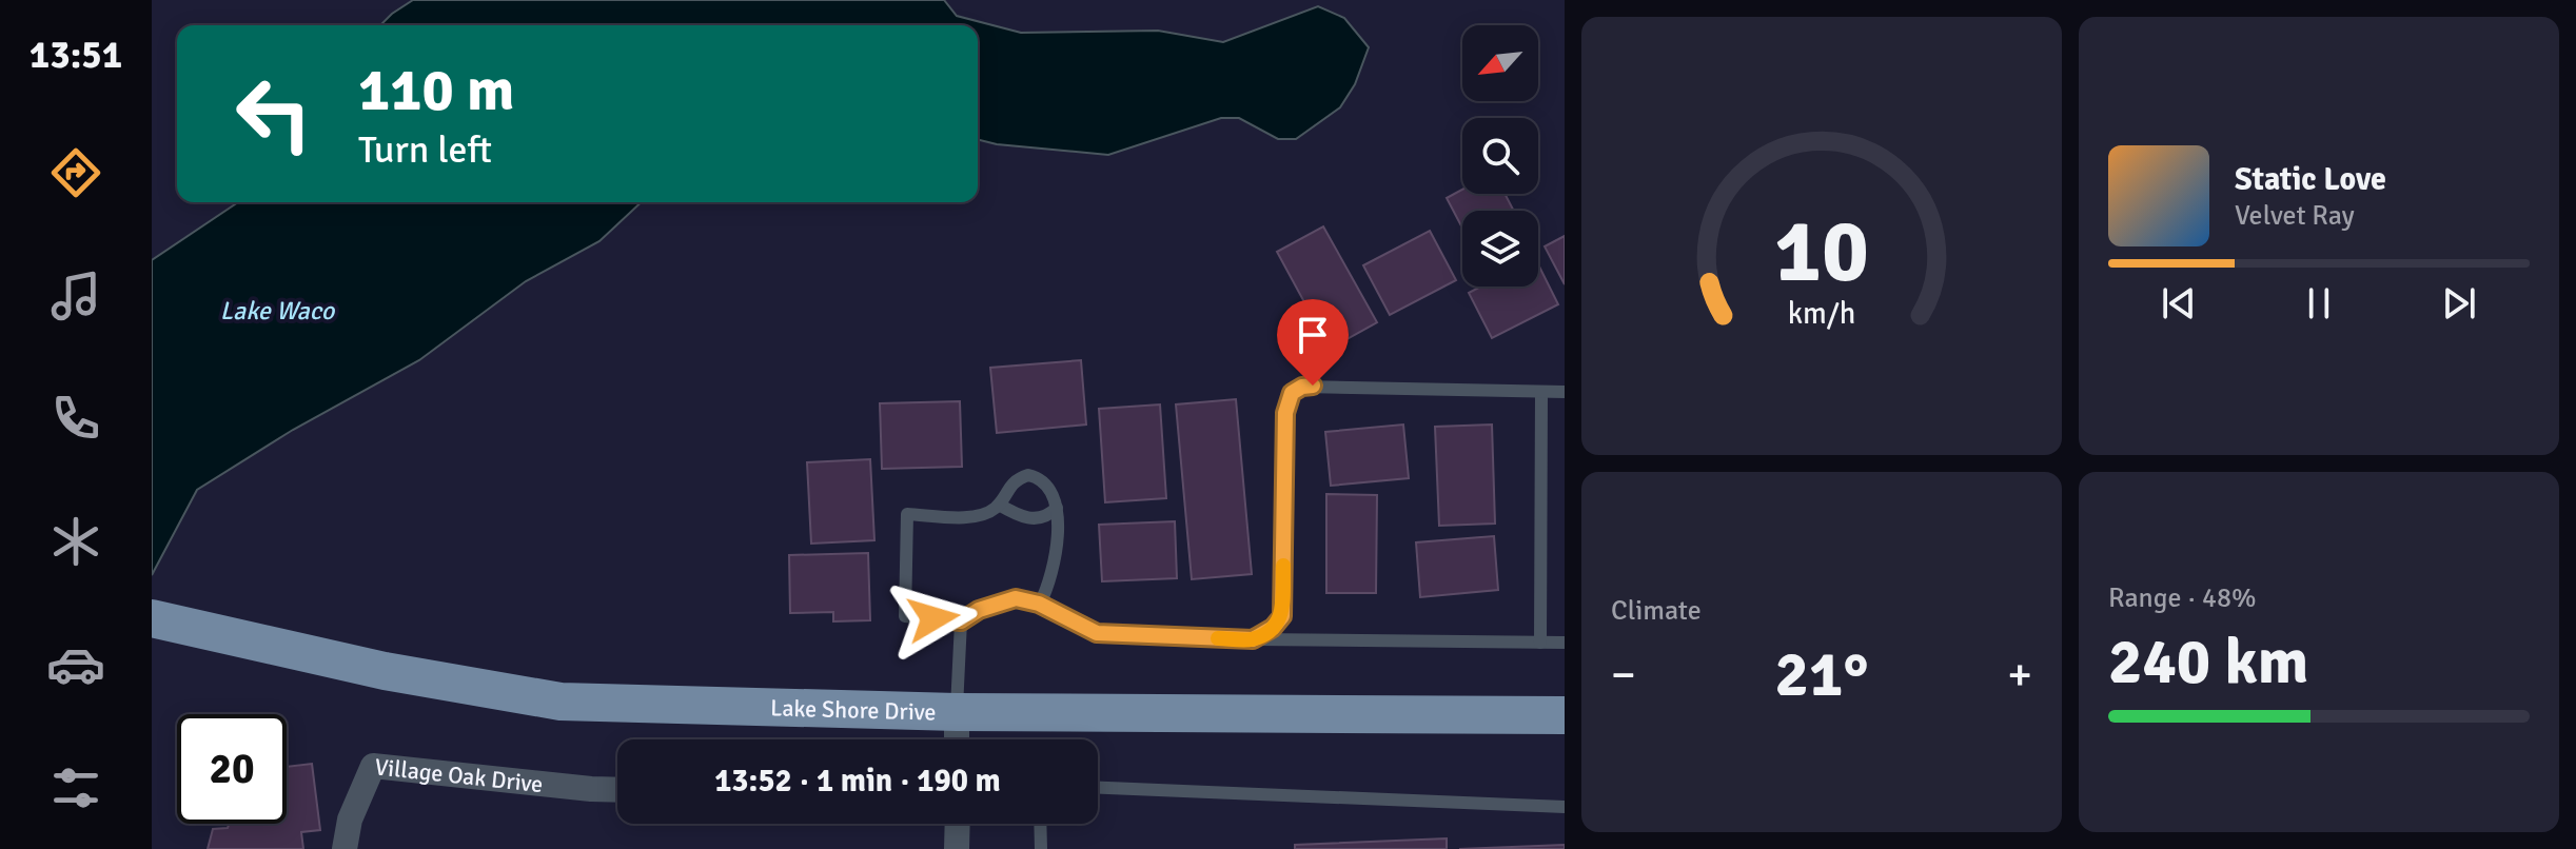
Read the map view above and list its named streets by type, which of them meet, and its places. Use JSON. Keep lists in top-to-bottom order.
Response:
{
  "streets": {
    "main road": ["Lake Shore Drive"],
    "street": ["Village Oak Drive"]
  },
  "water": ["Lake Waco"],
  "north": "bottom left",
  "page": {
    "tabs": "13:51",
    "turn": ["110 m", "Turn left"],
    "song": ["Static Love", "Velvet Ray"],
    "tile": [
      "Climate",
      ["Range · 48%", "240 km"]
    ],
    "heat": ["−", "21°", "+"],
    "limit": "20",
    "trip": "13:52 · 1 min · 190 m",
    "gauge": ["10", "km/h"]
  }
}
